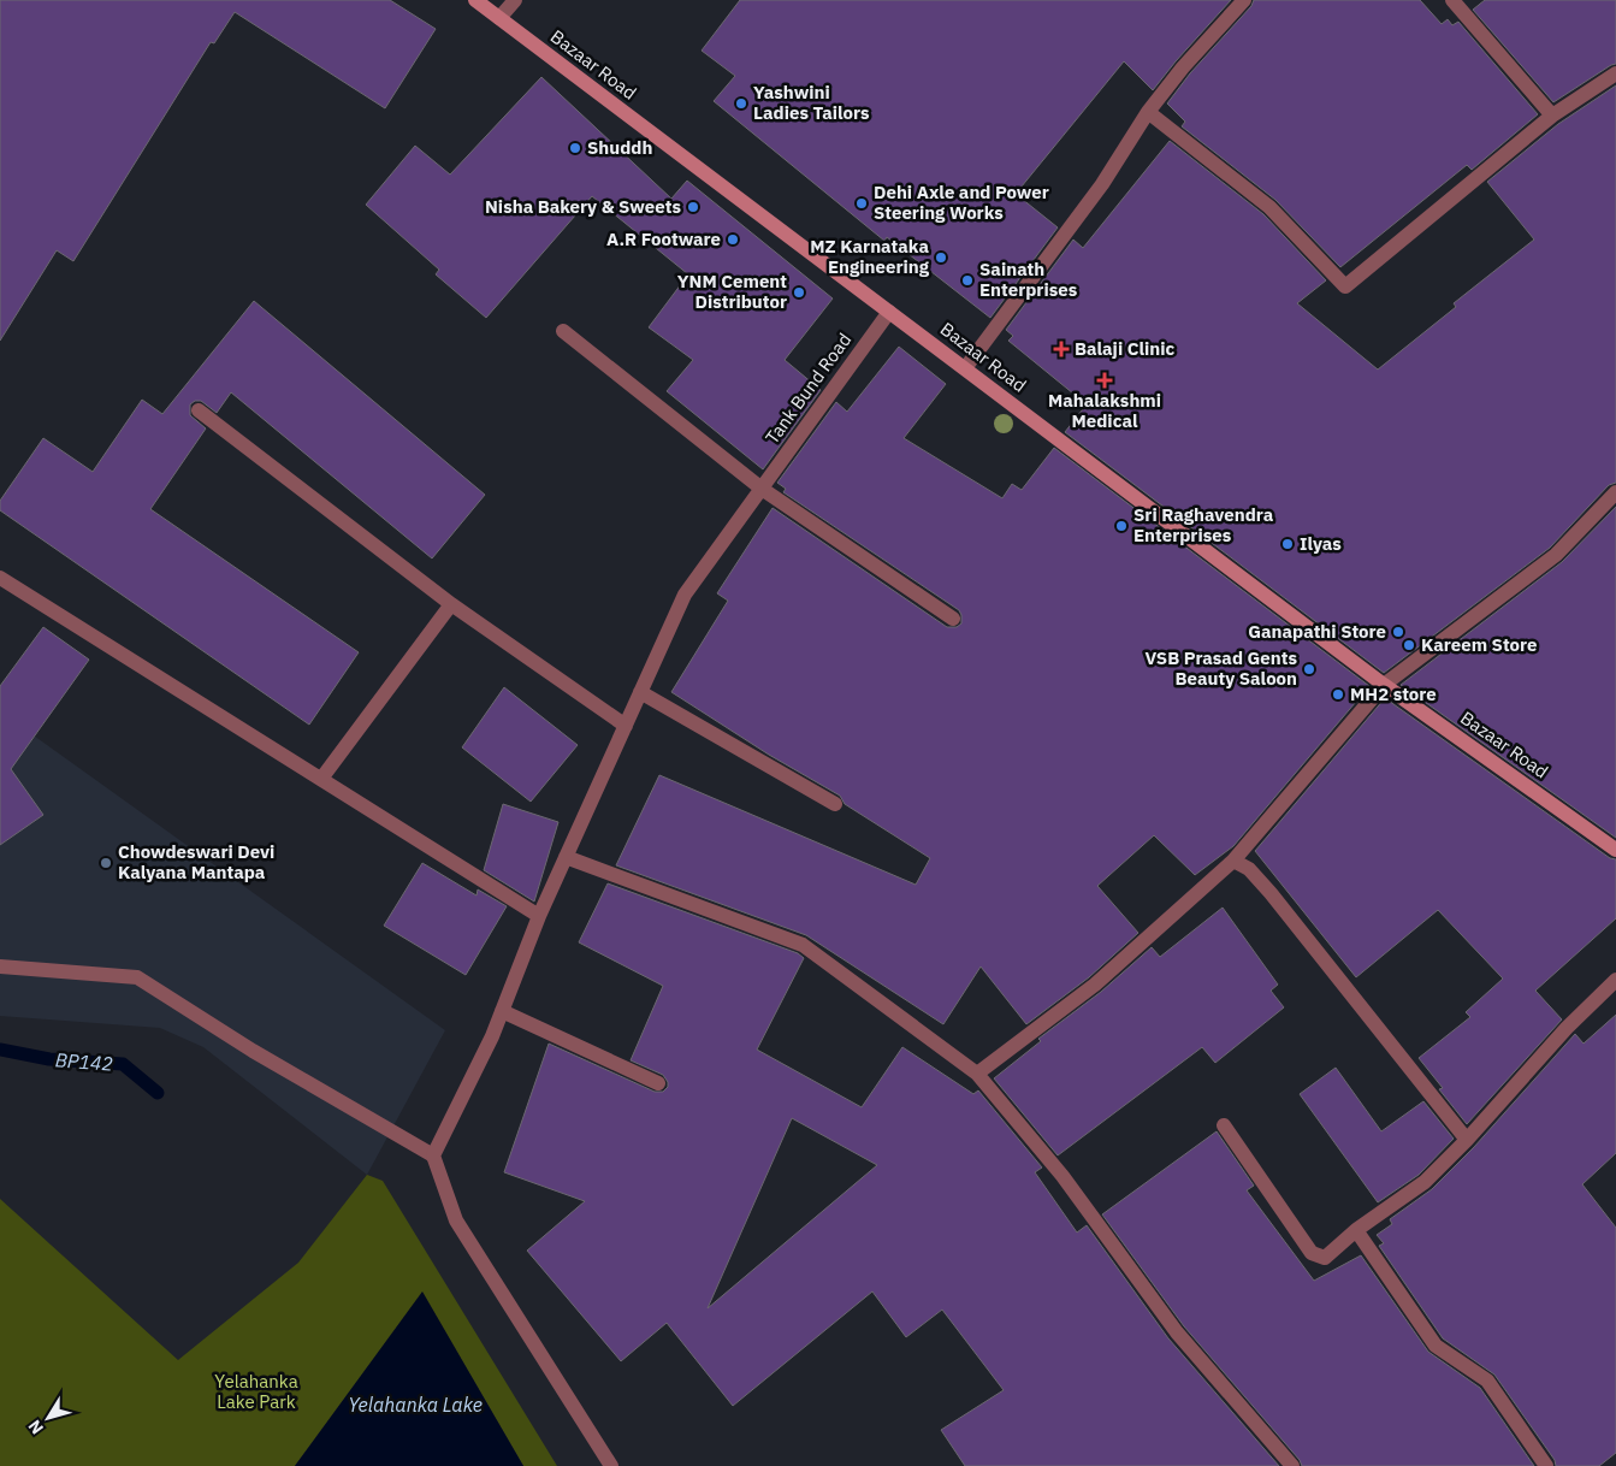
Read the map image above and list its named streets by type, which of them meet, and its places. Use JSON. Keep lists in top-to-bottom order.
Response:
{
  "streets": {
    "street": ["Bazaar Road", "Tank Bund Road"]
  },
  "crossings": [
    ["Bazaar Road", "Tank Bund Road"]
  ],
  "water": ["BP142", "Yelahanka Lake"],
  "parks": ["Yelahanka Lake Park"],
  "places": {
    "other": [
      "Yashwini Ladies Tailors",
      "Shuddh",
      "Dehi Axle and Power Steering Works",
      "Nisha Bakery & Sweets",
      "A.R Footware",
      "MZ Karnataka Engineering",
      "Sainath Enterprises",
      "YNM Cement Distributor",
      "Sri Raghavendra Enterprises",
      "Ilyas",
      "Ganapathi Store",
      "Kareem Store",
      "VSB Prasad Gents Beauty Saloon",
      "MH2 store",
      "Chowdeswari Devi Kalyana Mantapa"
    ],
    "health": ["Balaji Clinic", "Mahalakshmi Medical"]
  },
  "north": "bottom left"
}
